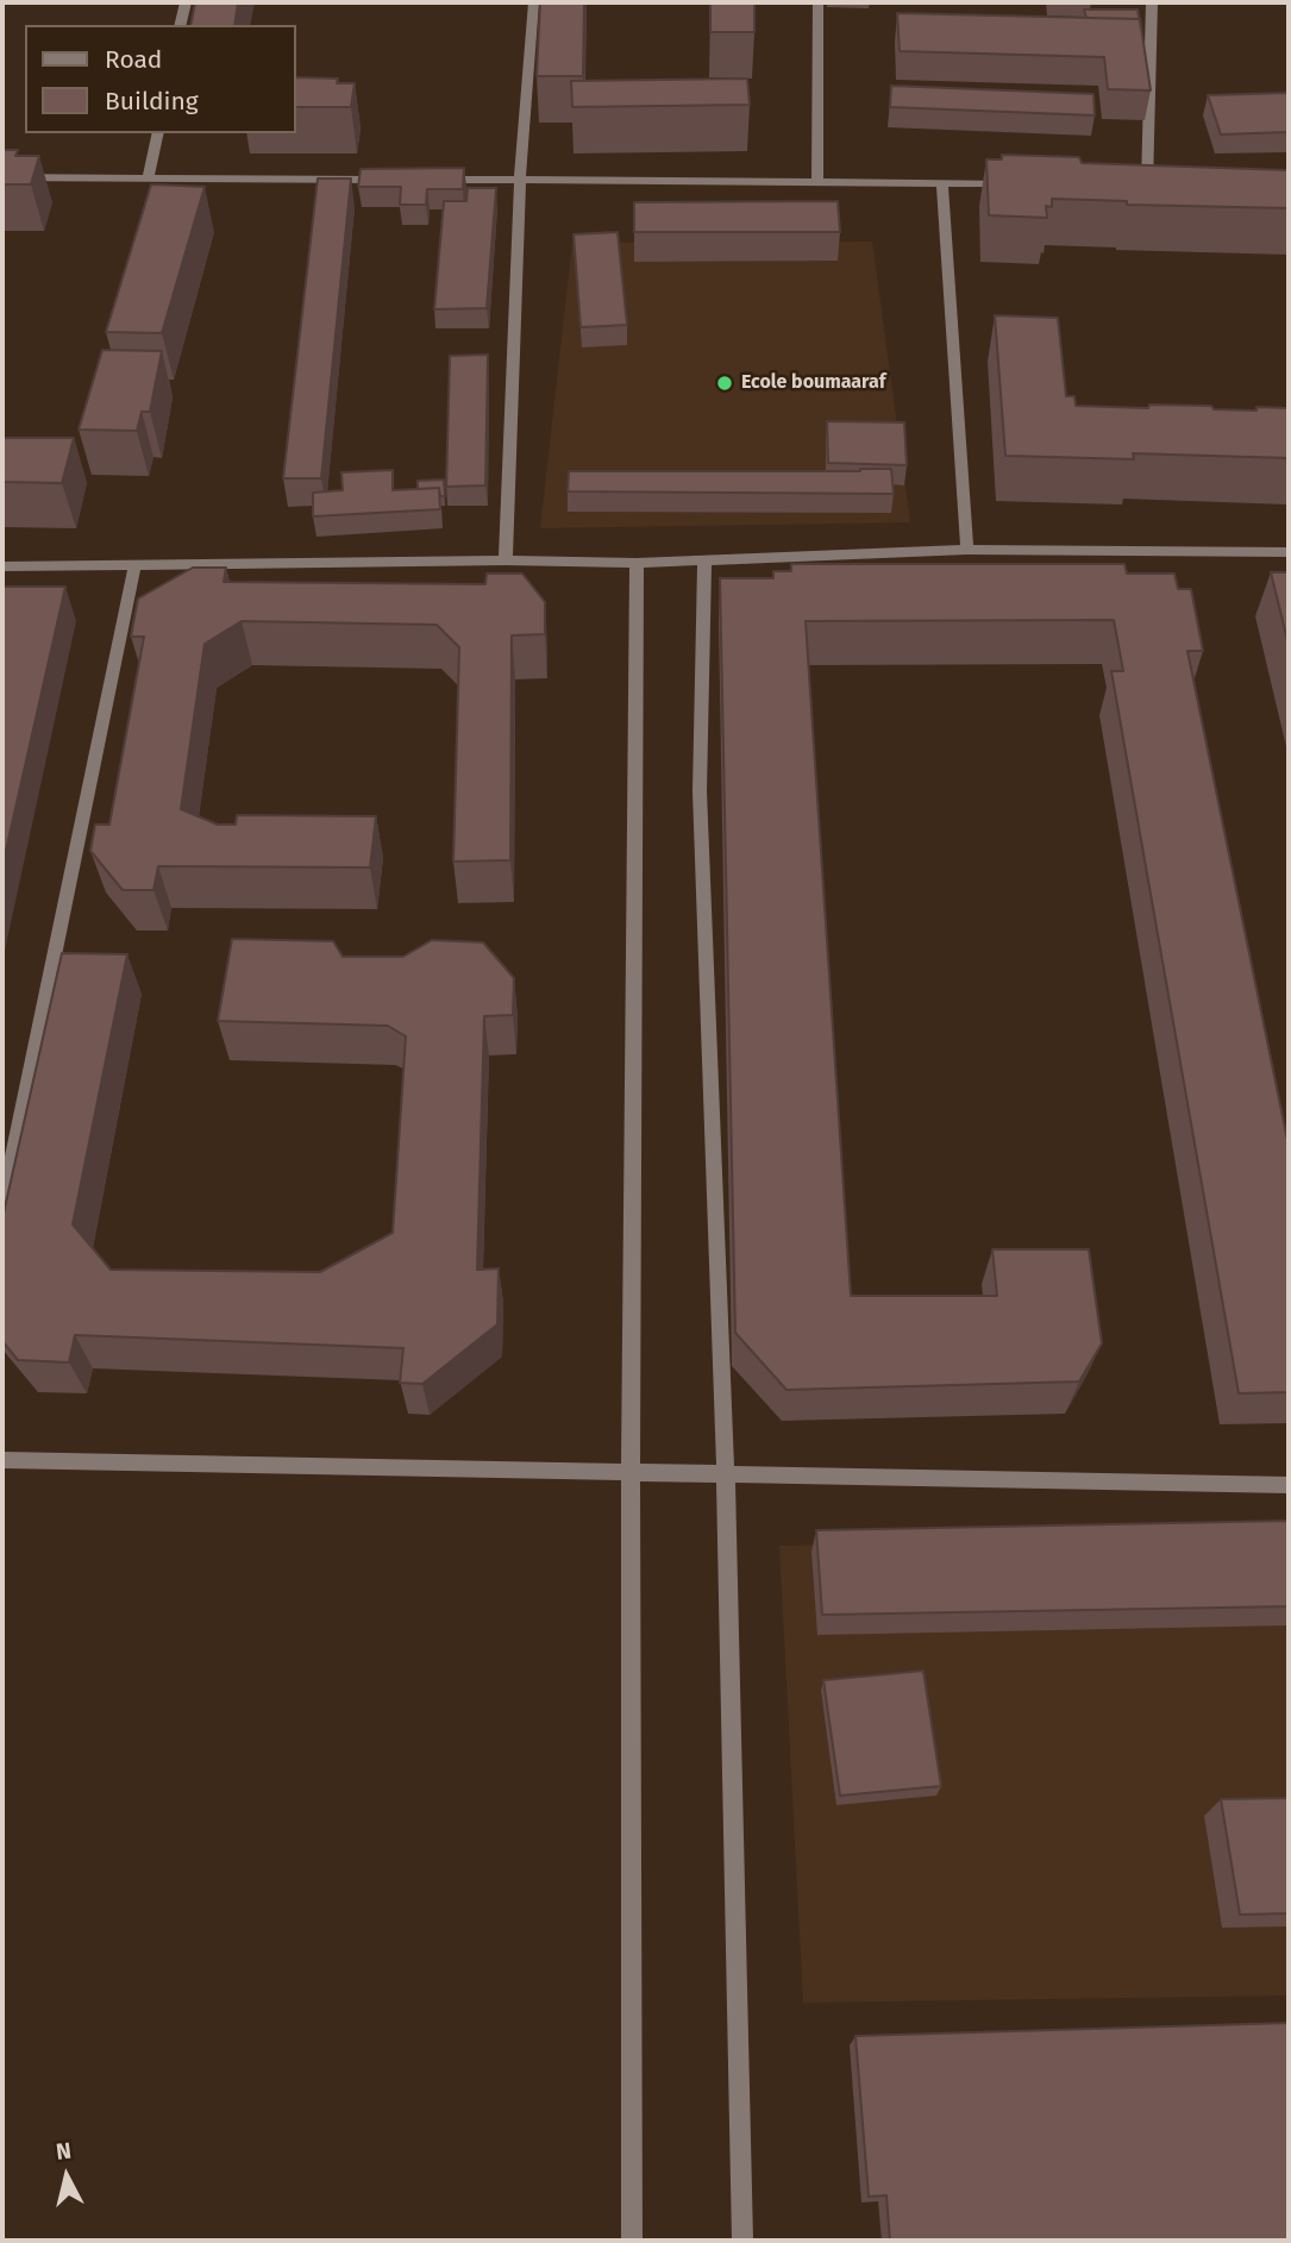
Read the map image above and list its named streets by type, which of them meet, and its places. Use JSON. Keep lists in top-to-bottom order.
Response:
{
  "places": ["Ecole boumaaraf"],
  "legend": ["Road", "Building"],
  "north": "top"
}
